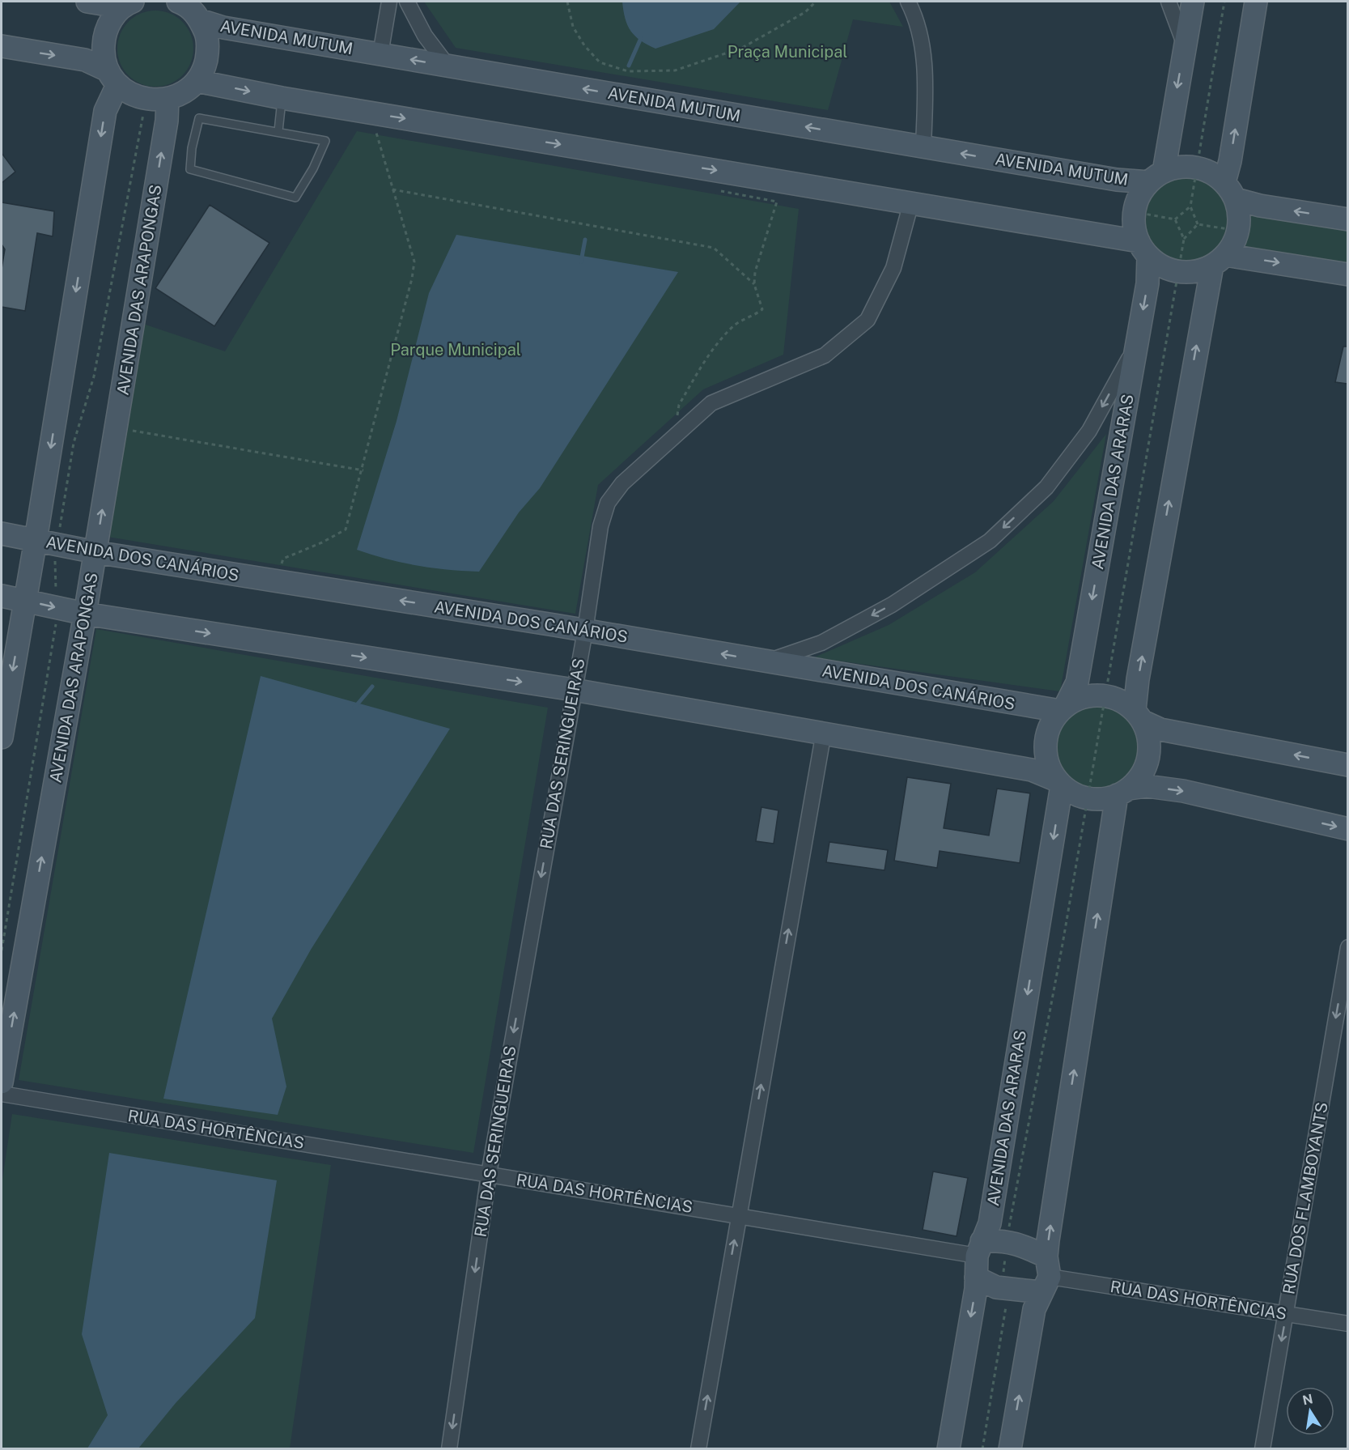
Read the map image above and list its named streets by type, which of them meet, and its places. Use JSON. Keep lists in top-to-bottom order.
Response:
{
  "streets": {
    "street": [
      "AVENIDA MUTUM",
      "AVENIDA DAS ARAPONGAS",
      "AVENIDA DAS ARARAS",
      "AVENIDA DOS CANÁRIOS",
      "RUA DAS SERINGUEIRAS",
      "RUA DAS HORTÊNCIAS",
      "RUA DOS FLAMBOYANTS"
    ]
  },
  "crossings": [
    ["AVENIDA MUTUM", "AVENIDA DAS ARARAS"],
    ["AVENIDA DAS ARAPONGAS", "AVENIDA DOS CANÁRIOS"],
    ["AVENIDA DAS ARARAS", "AVENIDA DOS CANÁRIOS"],
    ["AVENIDA DAS ARARAS", "RUA DAS HORTÊNCIAS"],
    ["AVENIDA DOS CANÁRIOS", "RUA DAS SERINGUEIRAS"],
    ["RUA DAS SERINGUEIRAS", "RUA DAS HORTÊNCIAS"],
    ["RUA DAS HORTÊNCIAS", "RUA DOS FLAMBOYANTS"]
  ],
  "one_way": ["RUA DAS SERINGUEIRAS", "RUA DOS FLAMBOYANTS"],
  "parks": ["Praça Municipal", "Parque Municipal"],
  "north": "top"
}
